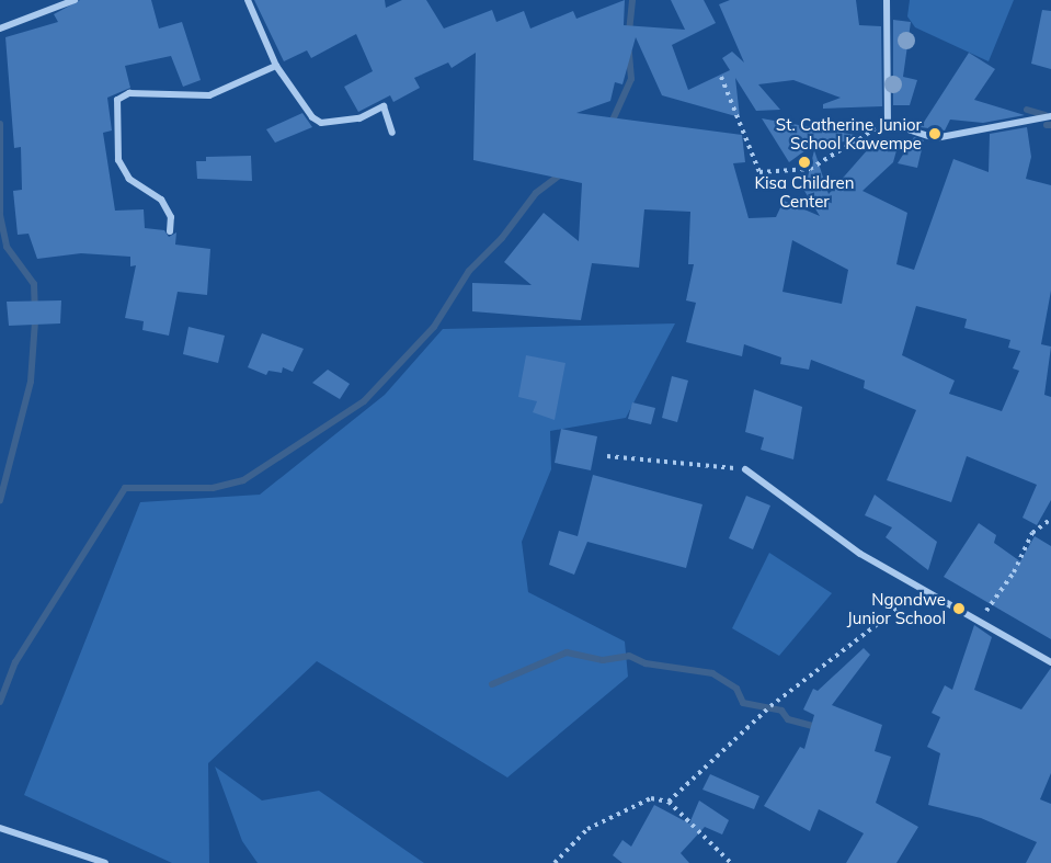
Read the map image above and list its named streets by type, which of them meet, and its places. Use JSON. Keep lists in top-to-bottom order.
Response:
{
  "places": ["St. Catherine Junior School Kawempe", "Kisa Children Center", "Ngondwe Junior School"]
}
